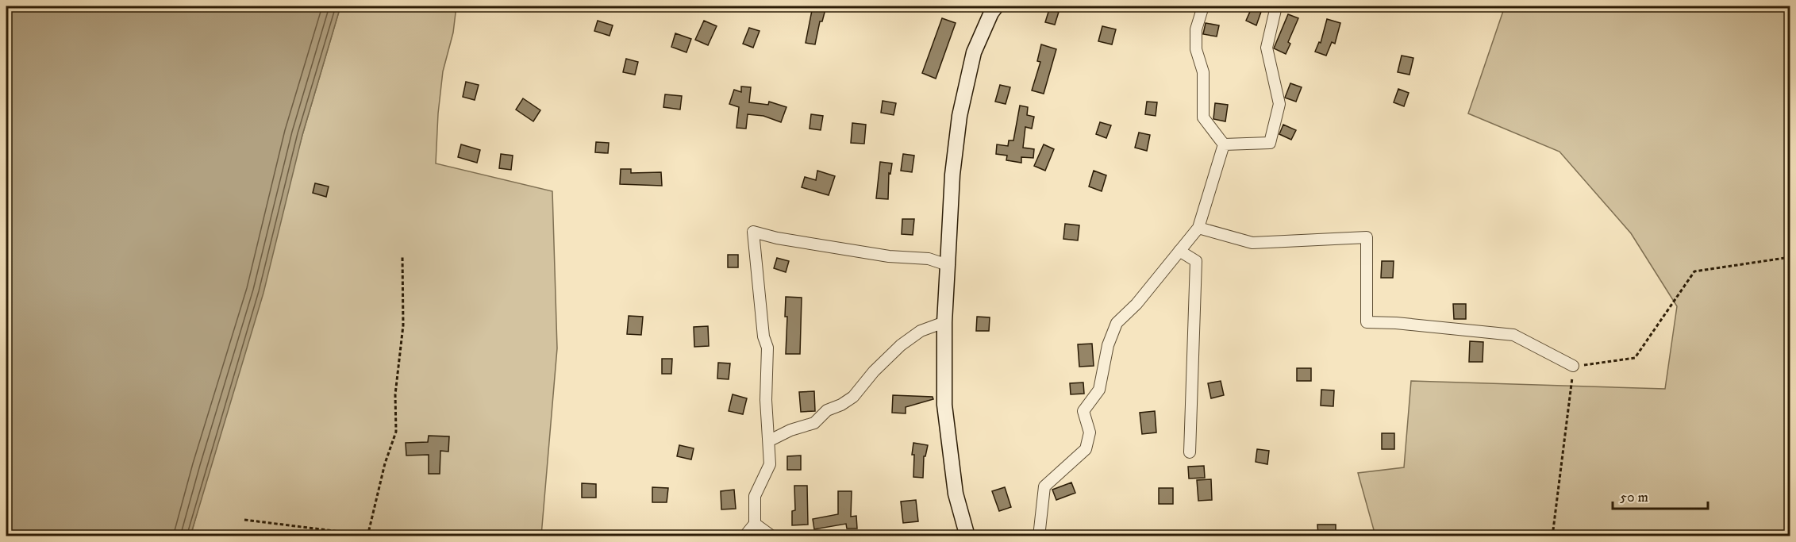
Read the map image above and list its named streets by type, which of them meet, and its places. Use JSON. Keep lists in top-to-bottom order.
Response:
{
  "scale_bar": "50 m"
}
